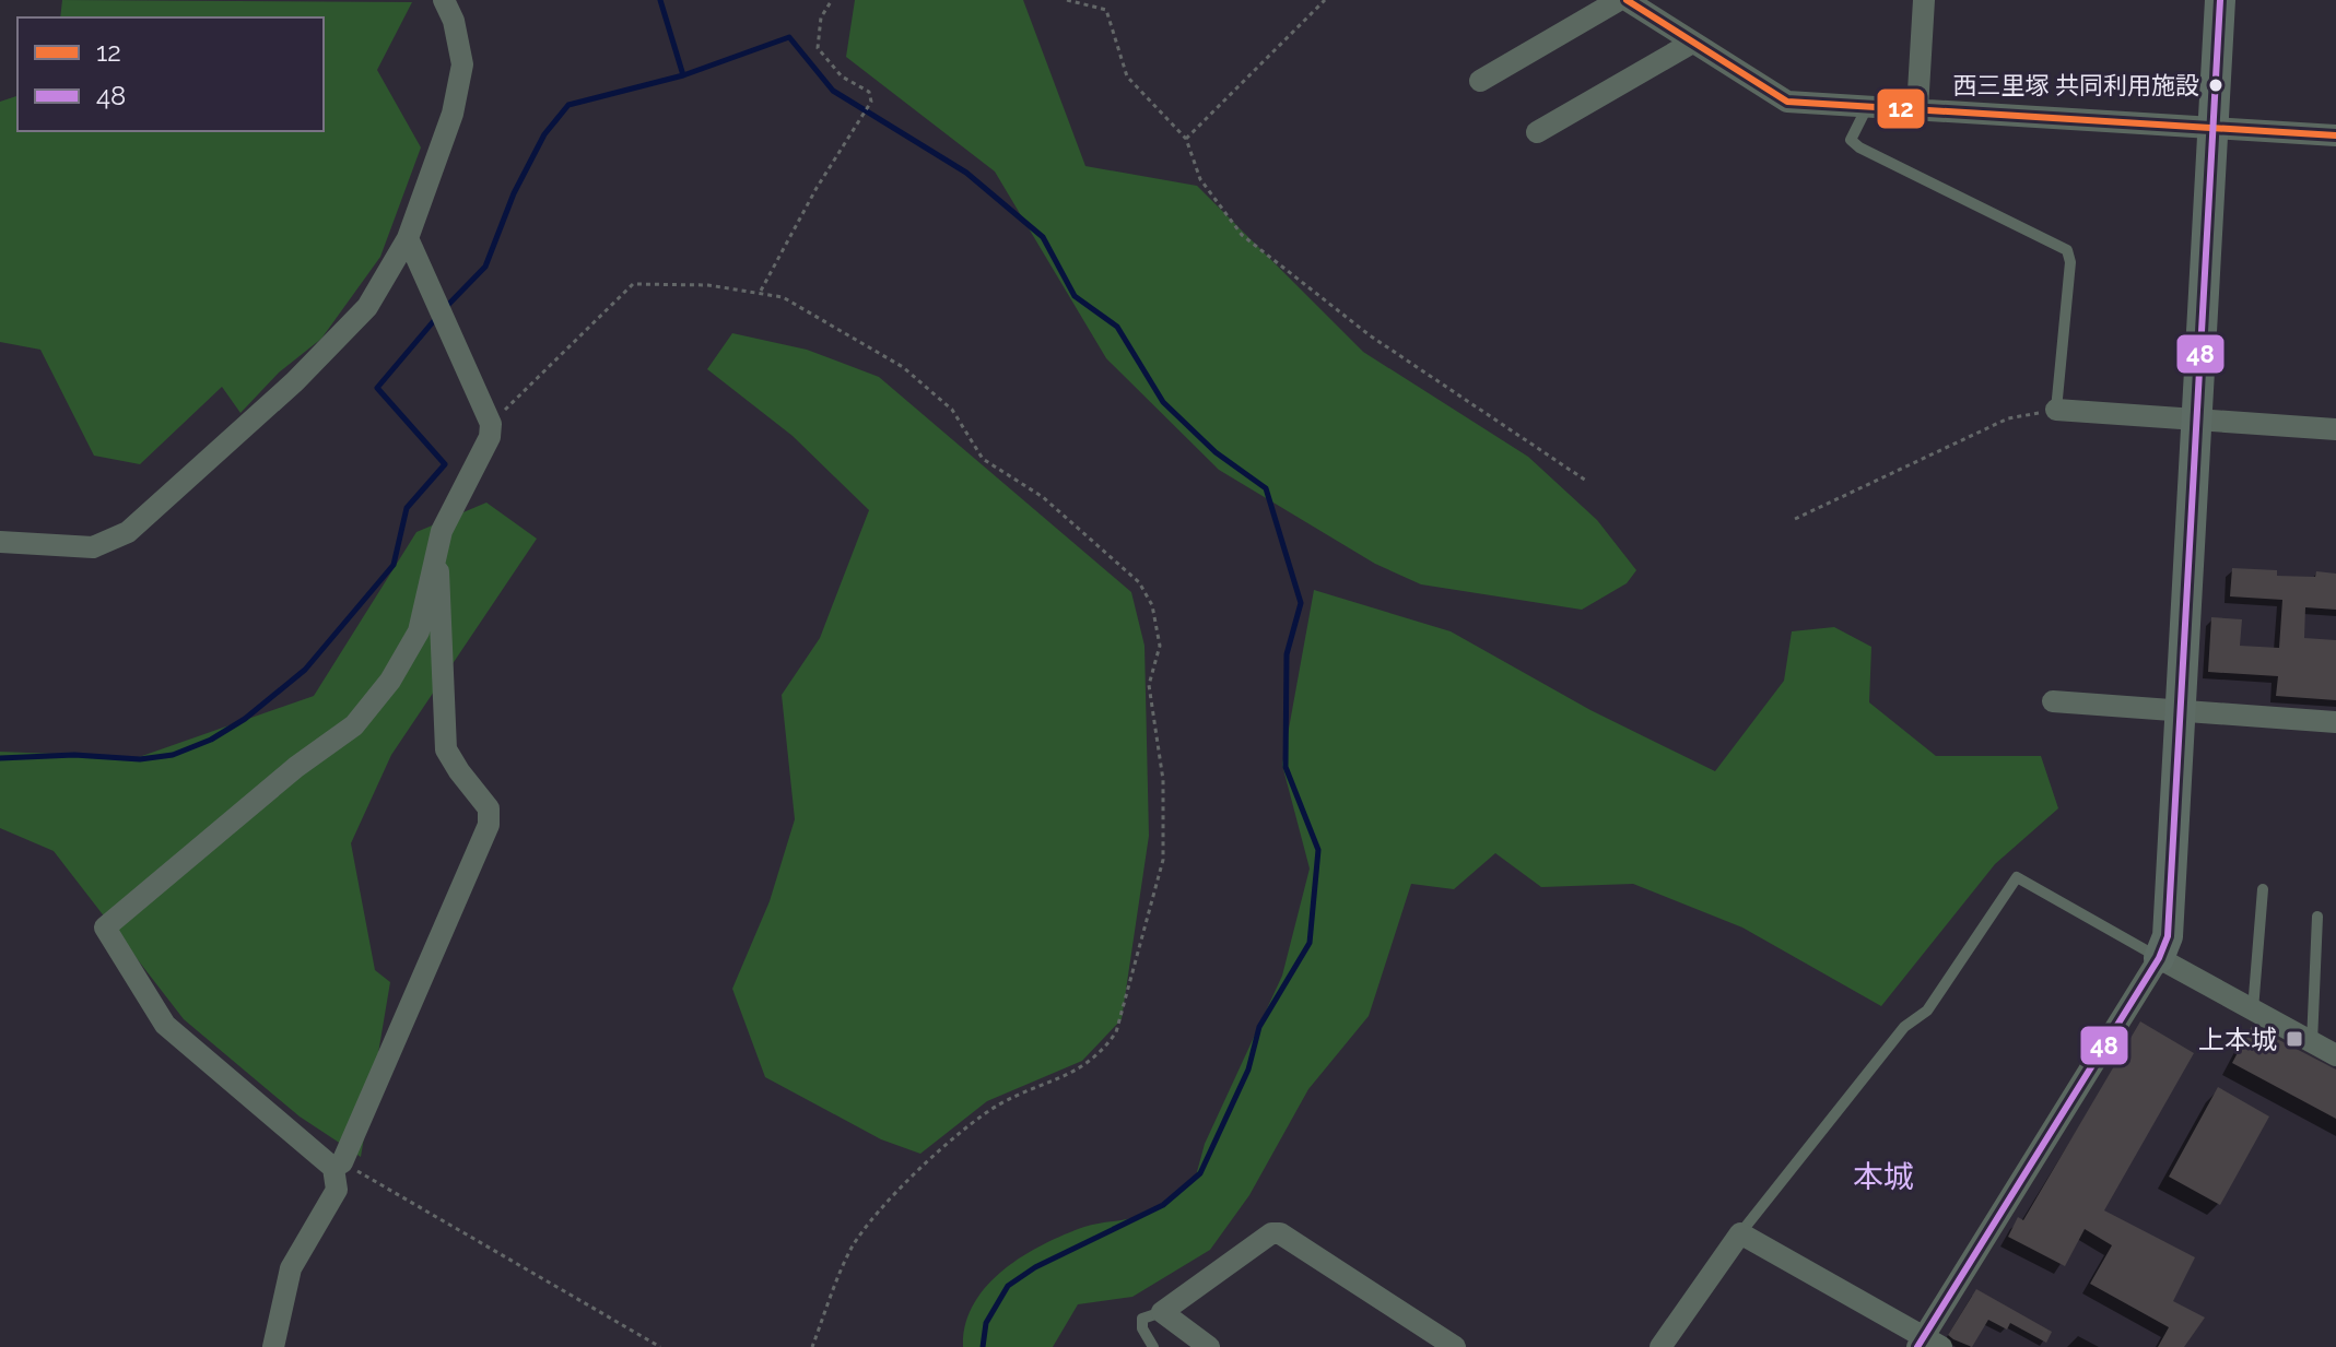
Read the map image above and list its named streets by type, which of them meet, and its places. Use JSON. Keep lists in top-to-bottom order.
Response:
{
  "districts": ["本城"],
  "places": {
    "other": ["西三里塚 共同利用施設"],
    "transit": ["上本城"]
  },
  "lines": ["transit line 12", "transit line 48"],
  "legend": ["12", "48"]
}
